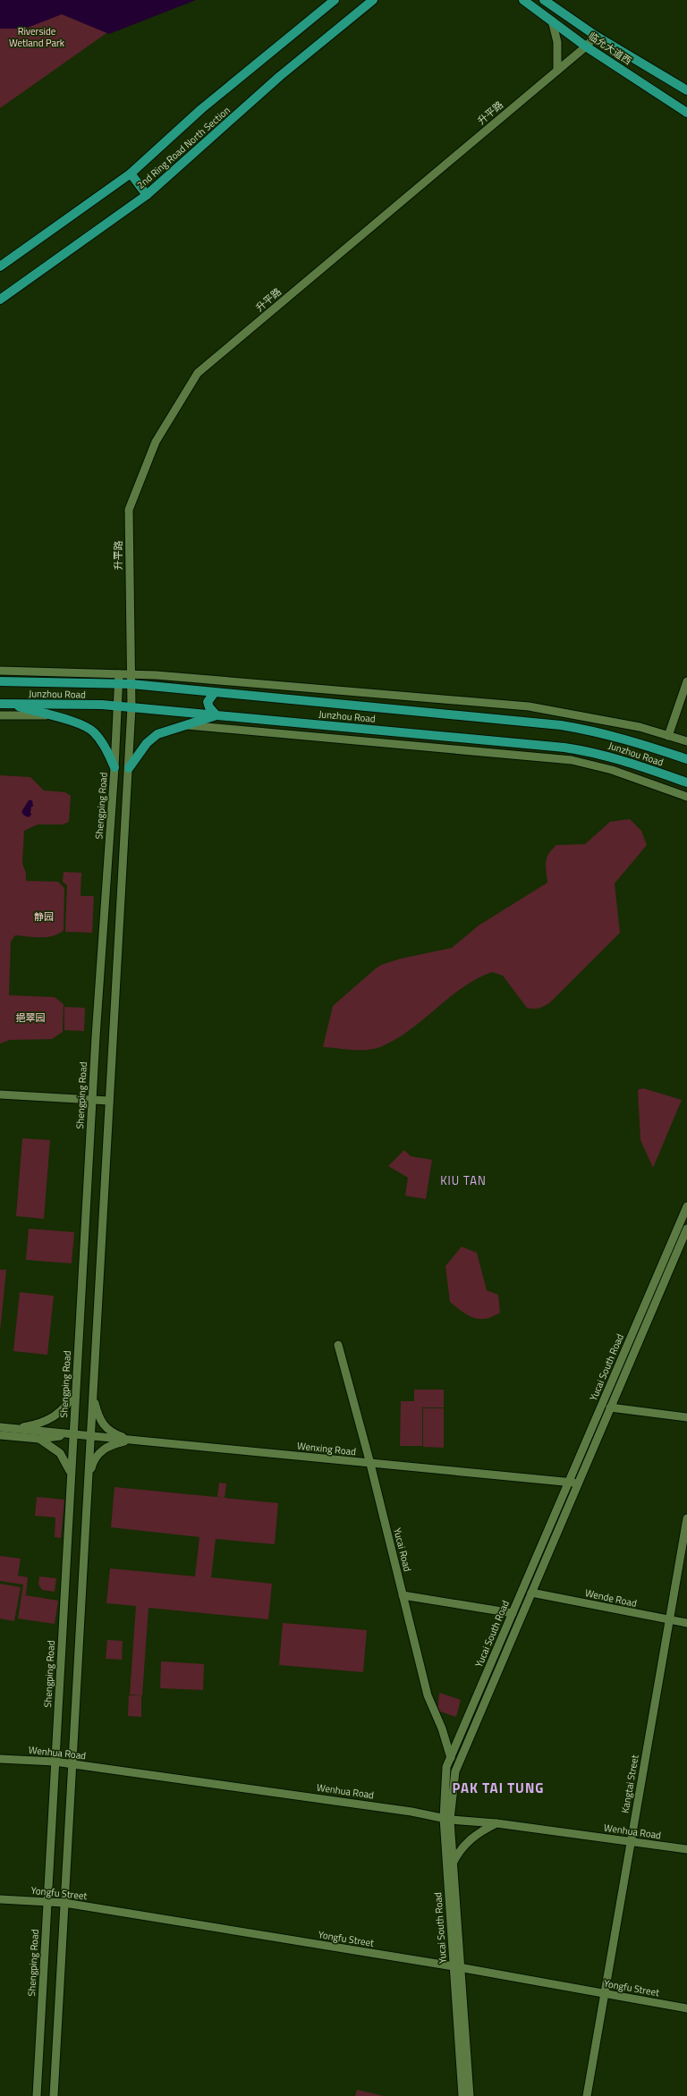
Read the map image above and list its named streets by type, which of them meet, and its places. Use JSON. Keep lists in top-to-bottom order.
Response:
{
  "streets": {
    "main road": ["临允大道西", "2nd Ring Road North Section", "Junzhou Road"],
    "street": [
      "升平路",
      "Shengping Road",
      "Yucai South Road",
      "Wenxing Road",
      "Yucai Road",
      "Wende Road",
      "Wenhua Road",
      "Kangtai Street",
      "Yongfu Street"
    ]
  },
  "crossings": [
    ["临允大道西", "升平路"],
    ["Junzhou Road", "Shengping Road"],
    ["Shengping Road", "Wenxing Road"],
    ["Shengping Road", "Wenhua Road"],
    ["Shengping Road", "Yongfu Street"],
    ["Yucai South Road", "Wenxing Road"],
    ["Yucai South Road", "Yucai Road"],
    ["Yucai South Road", "Wende Road"],
    ["Yucai South Road", "Wenhua Road"],
    ["Yucai South Road", "Yongfu Street"],
    ["Wenxing Road", "Yucai Road"],
    ["Wende Road", "Kangtai Street"],
    ["Wenhua Road", "Kangtai Street"],
    ["Kangtai Street", "Yongfu Street"]
  ],
  "districts": ["KIU TAN", "PAK TAI TUNG"],
  "parks": ["Riverside Wetland Park", "静园", "挹翠园"]
}
